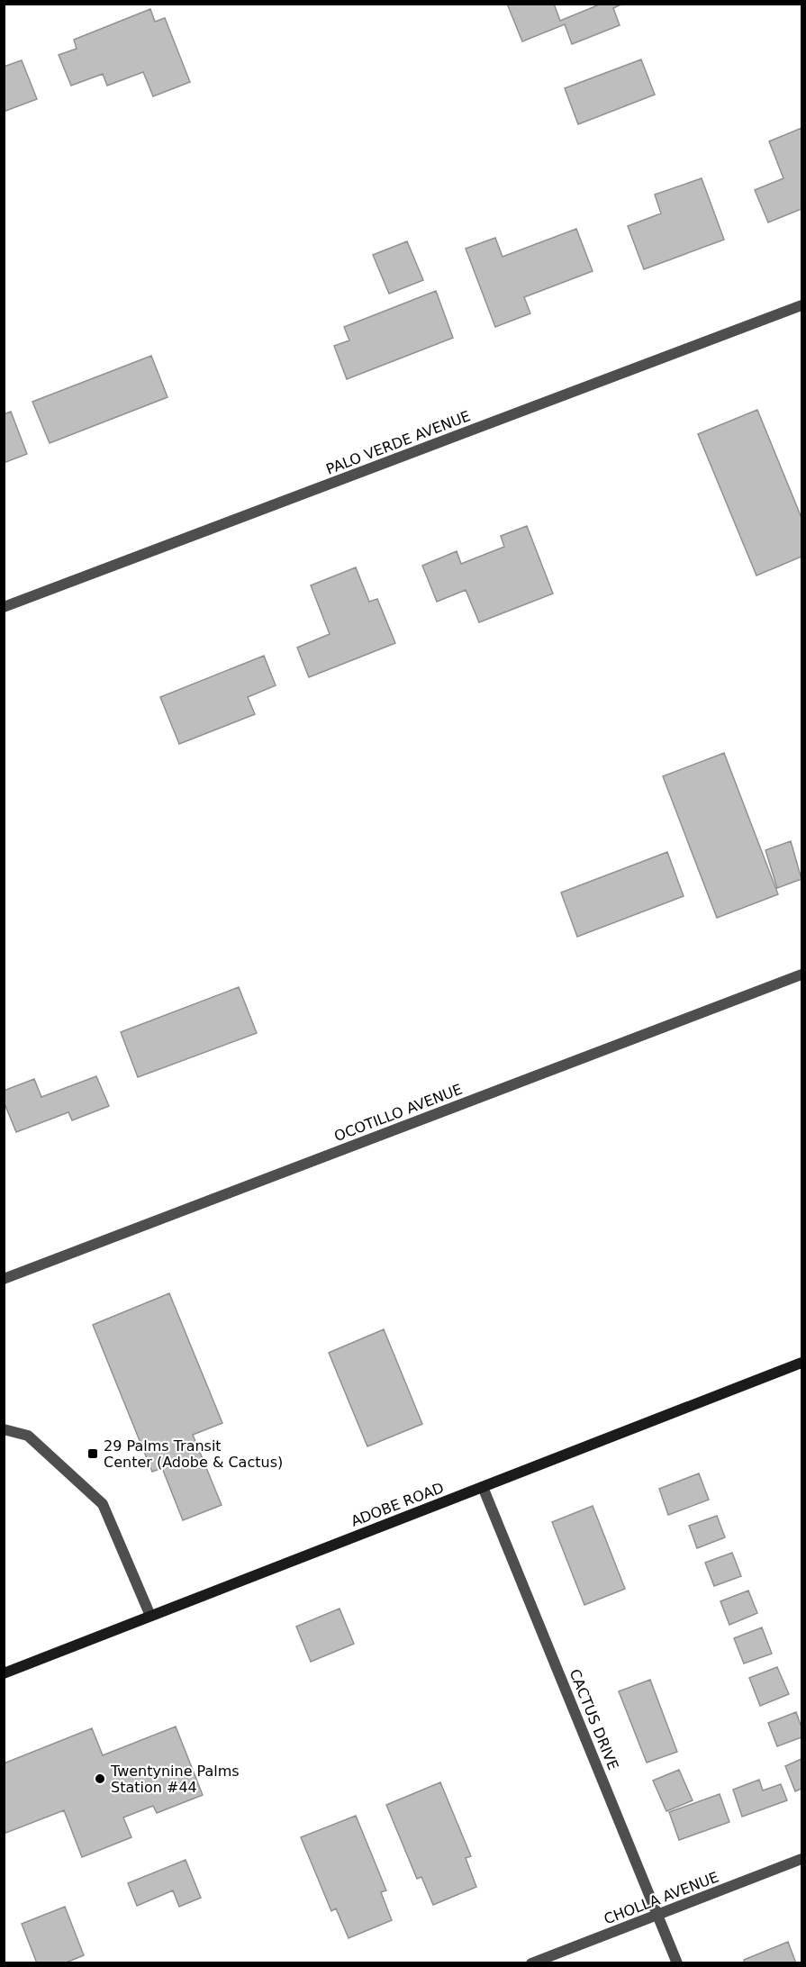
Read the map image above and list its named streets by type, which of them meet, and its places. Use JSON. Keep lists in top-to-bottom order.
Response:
{
  "streets": {
    "street": [
      "PALO VERDE AVENUE",
      "OCOTILLO AVENUE",
      "ADOBE ROAD",
      "CACTUS DRIVE",
      "CHOLLA AVENUE"
    ]
  },
  "crossings": [
    ["ADOBE ROAD", "CACTUS DRIVE"],
    ["CACTUS DRIVE", "CHOLLA AVENUE"]
  ],
  "places": {
    "transit": ["29 Palms Transit Center (Adobe & Cactus)"],
    "other": ["Twentynine Palms Station #44"]
  }
}
